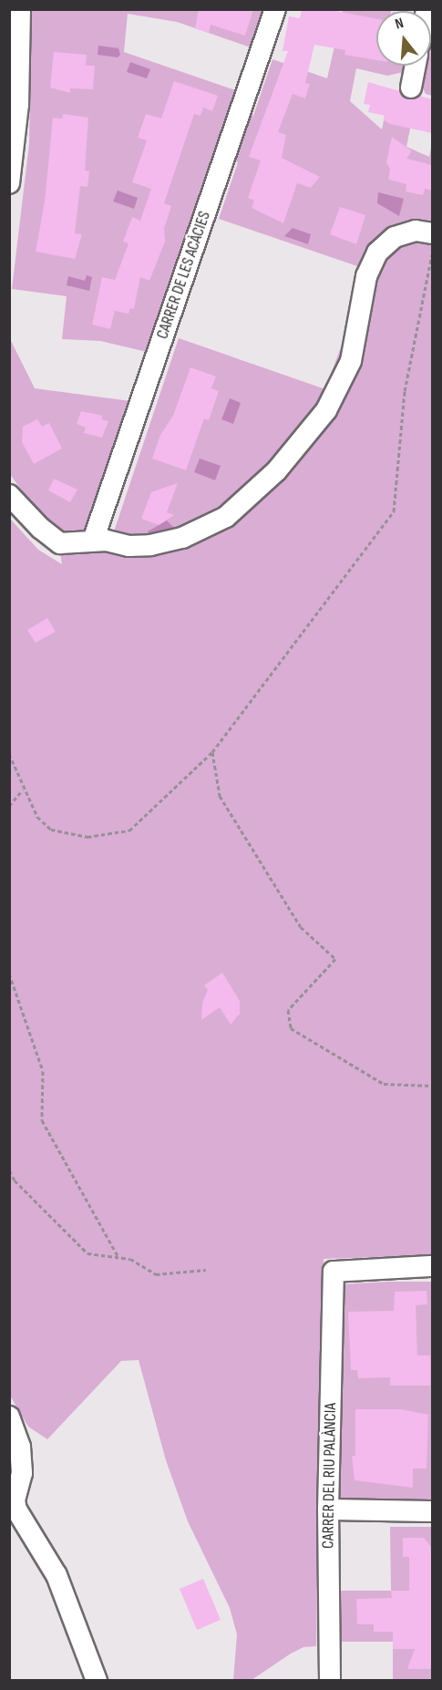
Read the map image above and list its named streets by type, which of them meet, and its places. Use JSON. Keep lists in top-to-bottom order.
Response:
{
  "streets": {
    "street": ["CARRER DE LES ACÀCIES", "CARRER DEL RIU PALÀNCIA"]
  },
  "north": "top"
}
